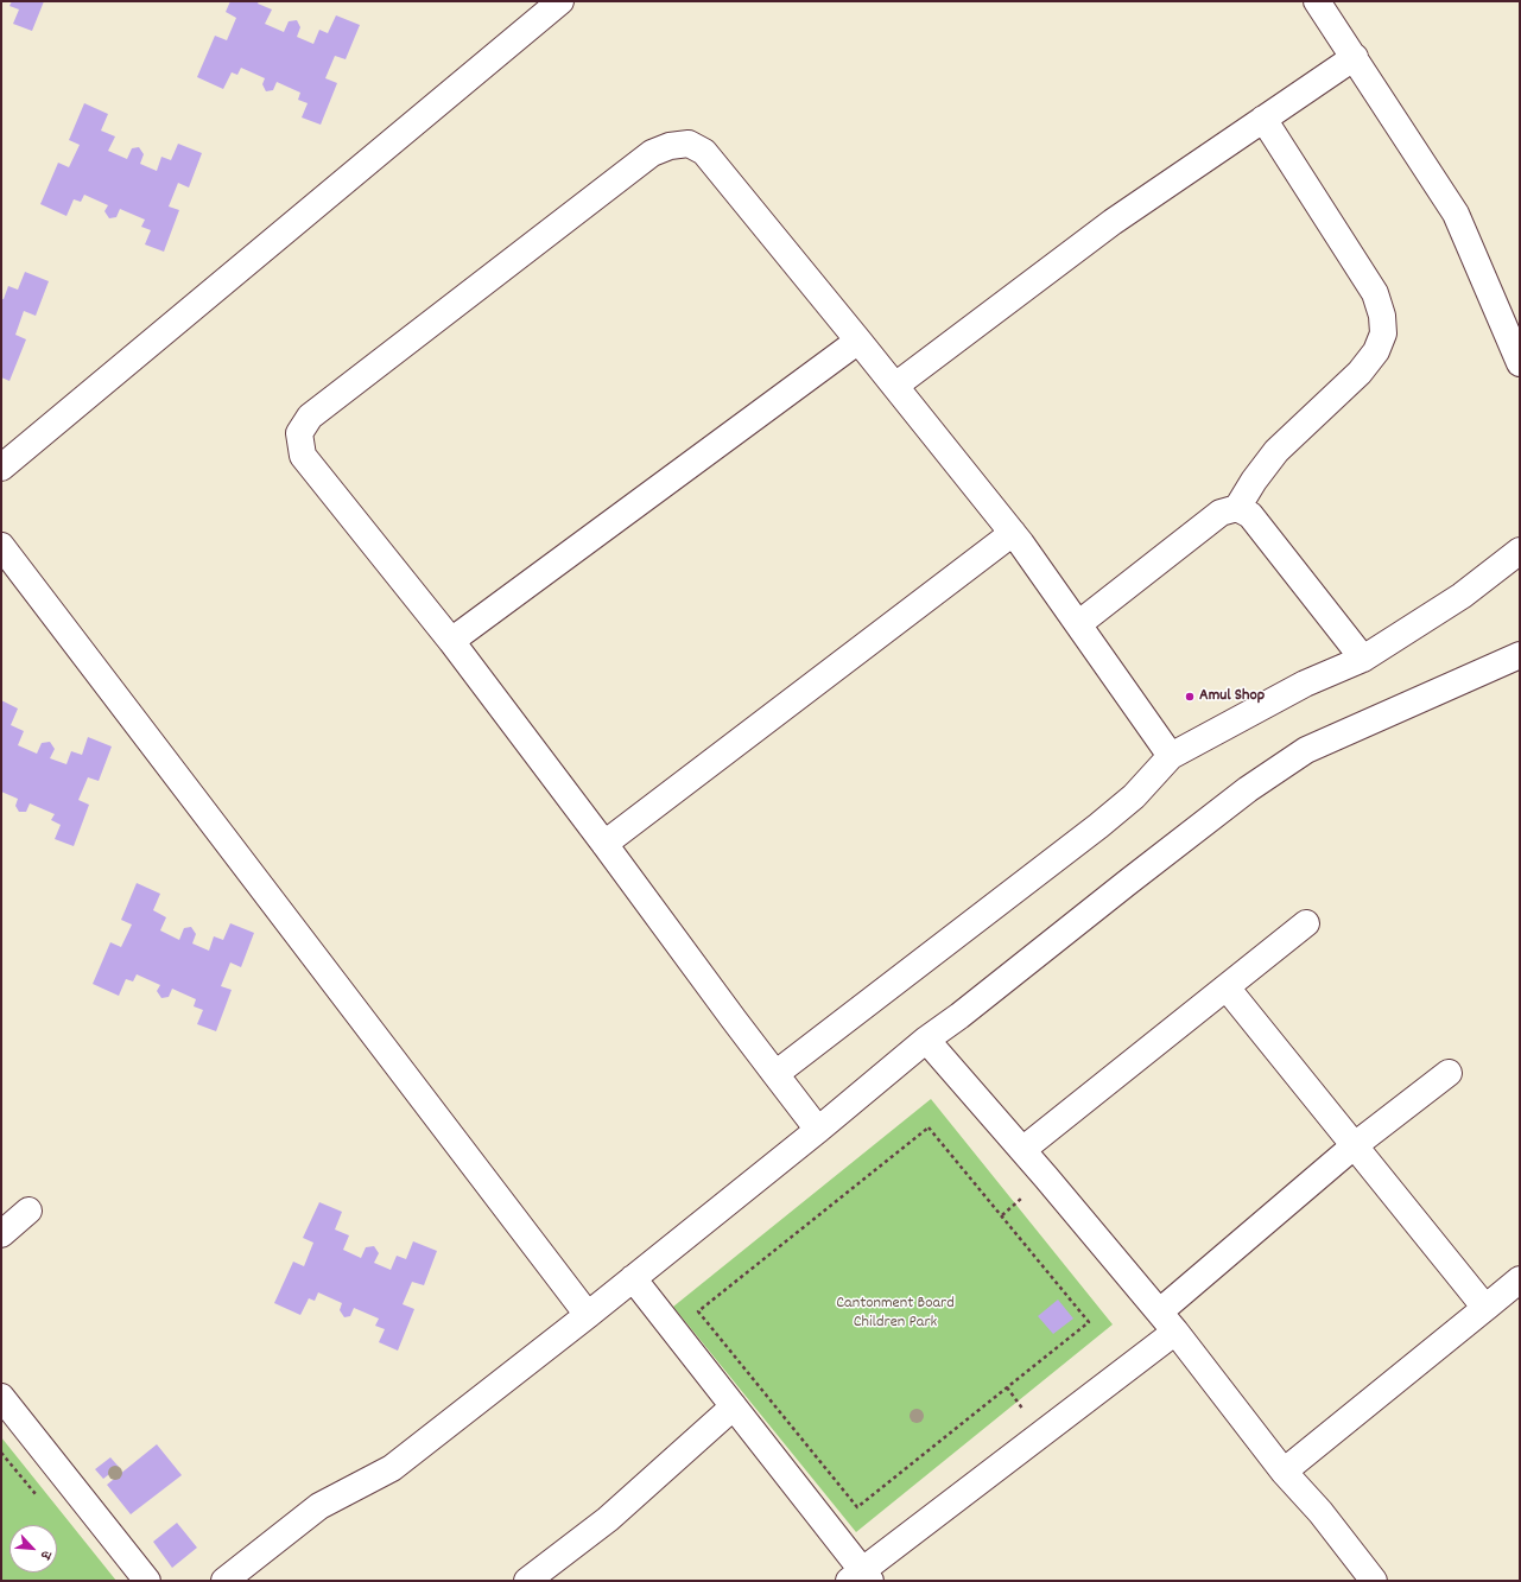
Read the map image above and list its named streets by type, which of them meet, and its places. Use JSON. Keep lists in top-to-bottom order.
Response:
{
  "parks": ["Cantonment Board Children Park"],
  "places": ["Amul Shop"],
  "north": "bottom right"
}
